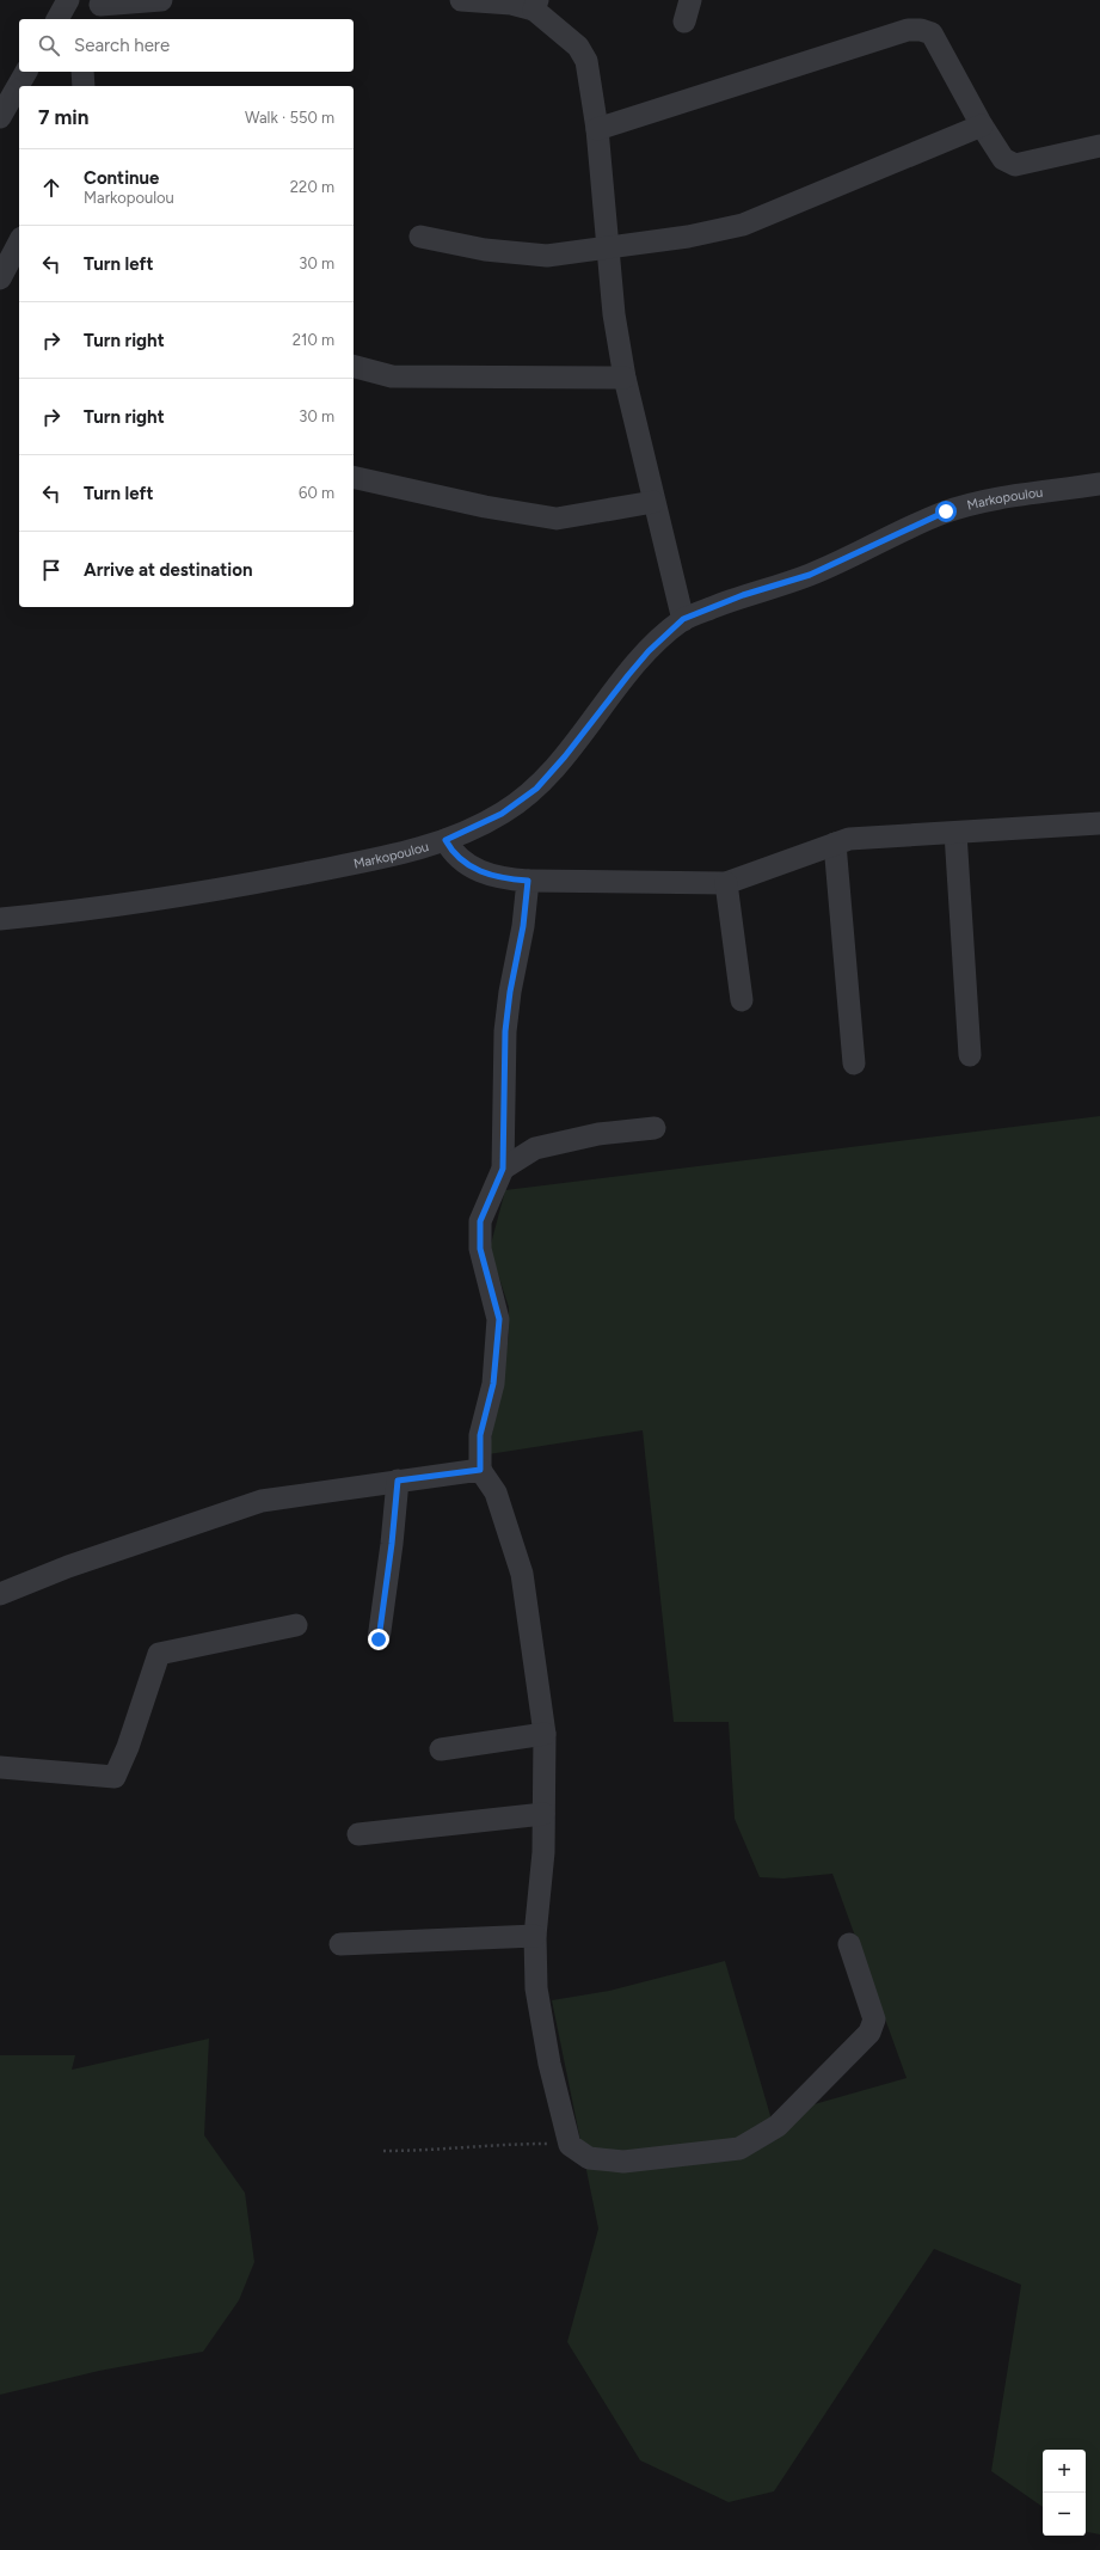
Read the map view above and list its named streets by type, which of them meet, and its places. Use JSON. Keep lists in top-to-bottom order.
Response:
{
  "streets": {
    "street": ["Markopoulou"]
  },
  "page": {
    "search": "Search here",
    "heading": ["7 min", "Walk · 550 m"],
    "list": [
      ["Continue", "Markopoulou", "220 m"],
      ["Turn left", "30 m"],
      ["Turn right", "210 m"],
      ["Turn right", "30 m"],
      ["Turn left", "60 m"],
      "Arrive at destination"
    ],
    "map_buttons": ["+", "−"]
  }
}
